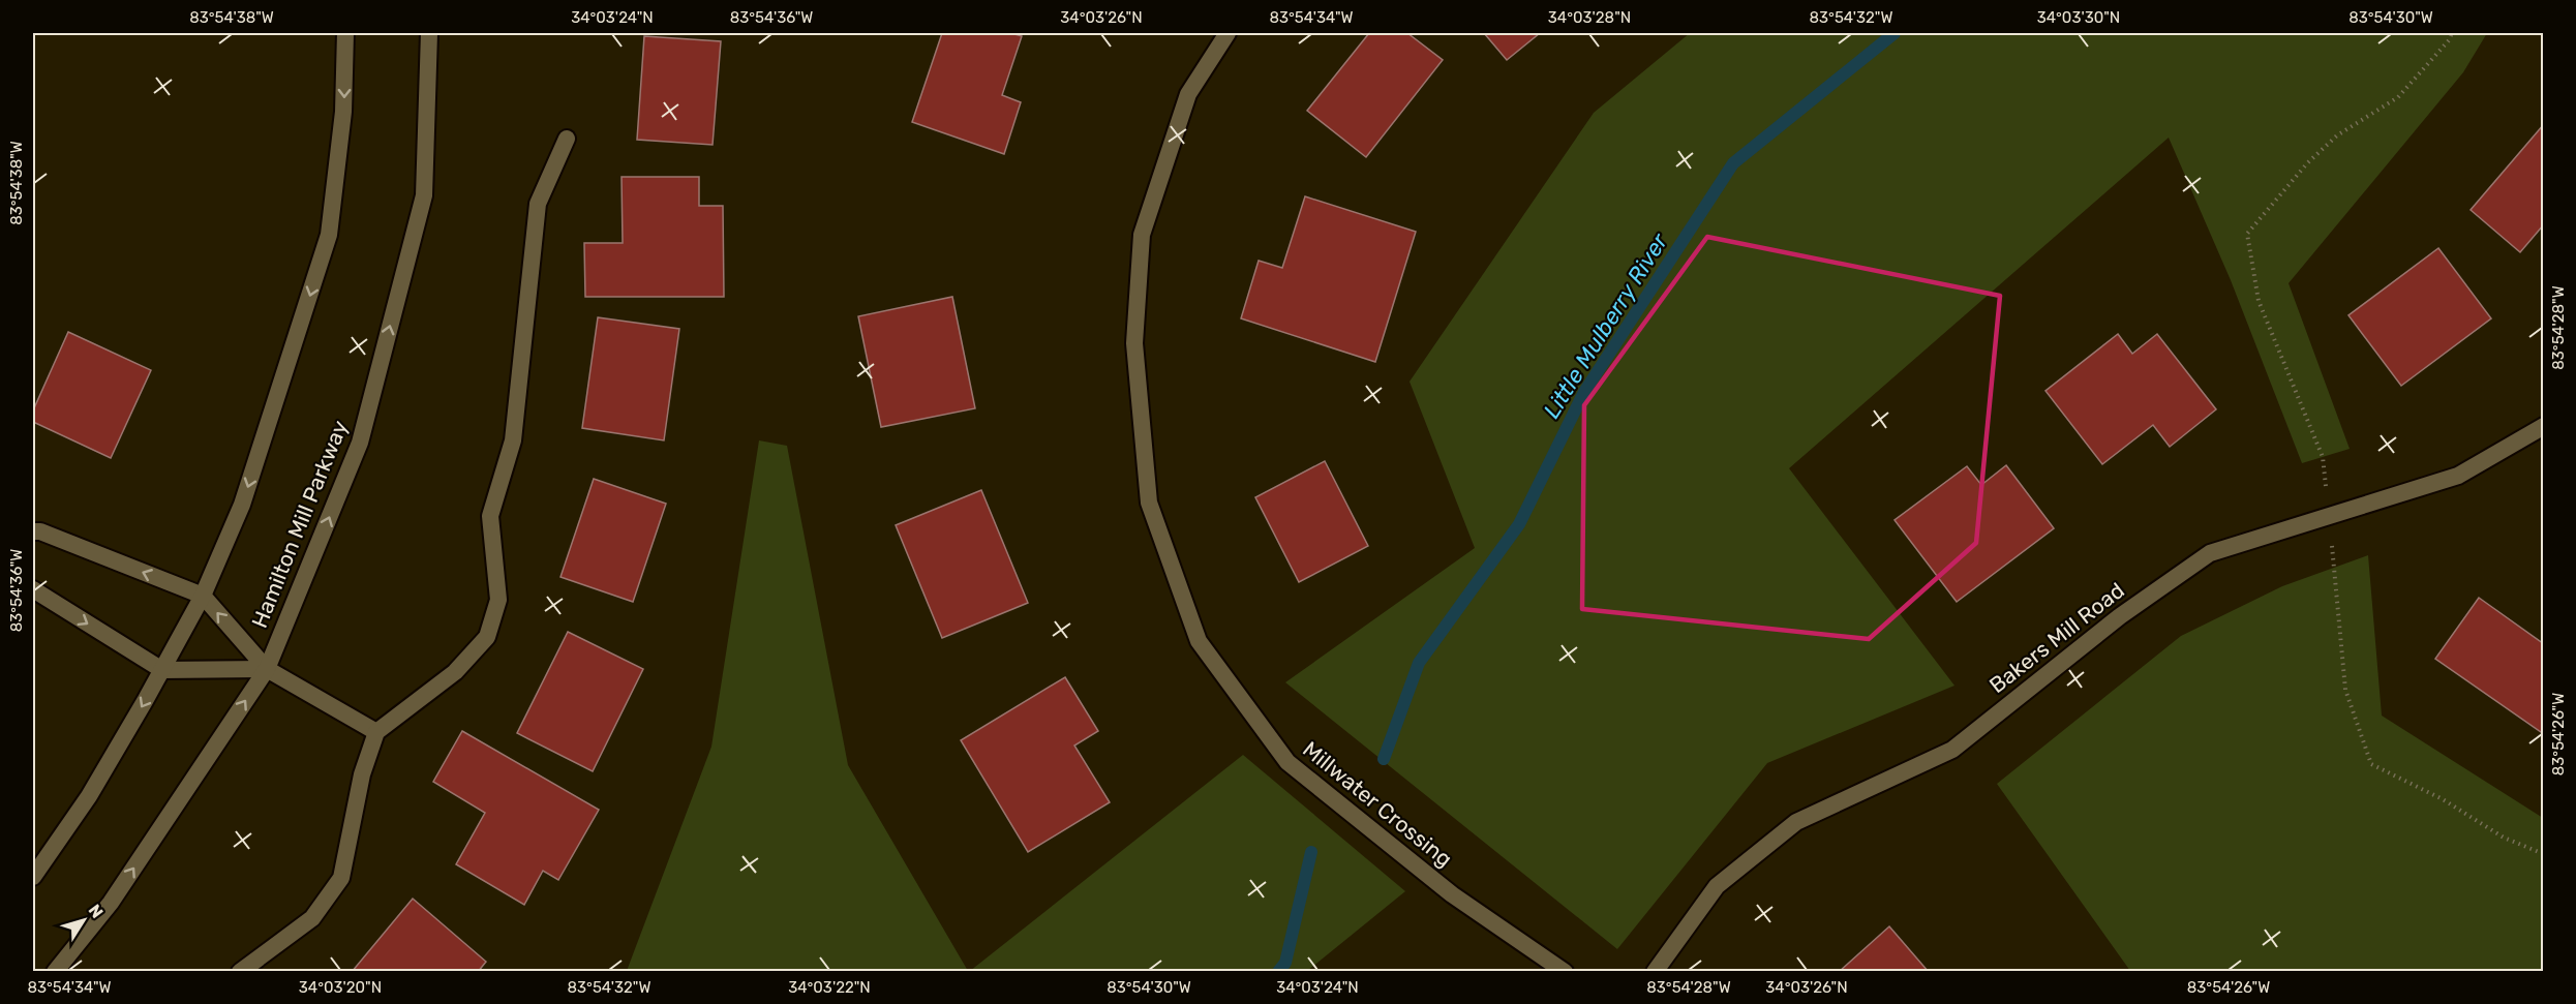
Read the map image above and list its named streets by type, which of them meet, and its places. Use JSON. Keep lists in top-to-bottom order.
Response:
{
  "streets": {
    "street": ["Hamilton Mill Parkway", "Bakers Mill Road", "Millwater Crossing"]
  },
  "water": ["Little Mulberry River"],
  "north": "top right",
  "coordinates": [
    "83°54'38\"W",
    "34°03'24\"N",
    "83°54'36\"W",
    "34°03'26\"N",
    "83°54'34\"W",
    "34°03'28\"N",
    "83°54'32\"W",
    "34°03'30\"N",
    "83°54'30\"W",
    "83°54'28\"W",
    "83°54'26\"W",
    "34°03'20\"N",
    "34°03'22\"N"
  ]
}
